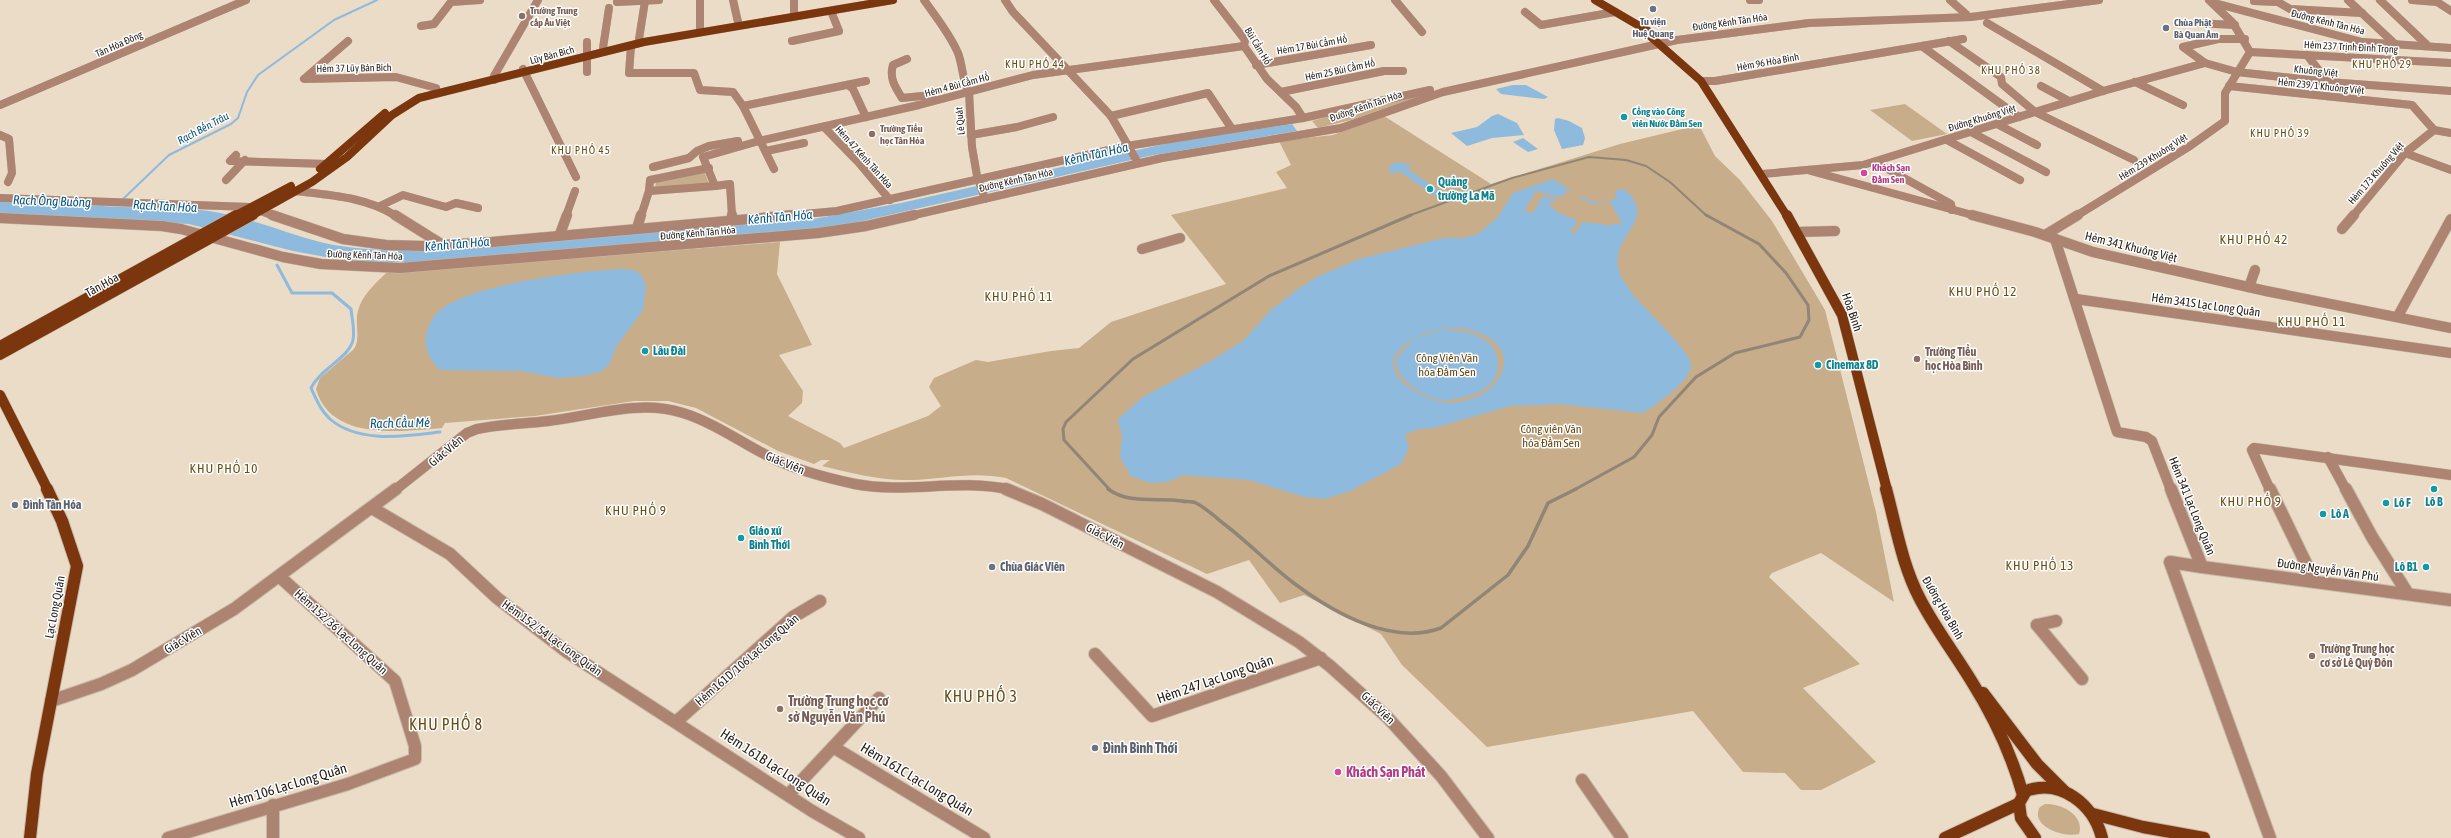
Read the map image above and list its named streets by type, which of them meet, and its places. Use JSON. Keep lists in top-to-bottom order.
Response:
{
  "streets": {
    "main road": [
      "Lũy Bán Bích",
      "Tân Hóa",
      "Hòa Bình",
      "Lạc Long Quân",
      "Đường Hòa Bình"
    ],
    "street": [
      "Đường Kênh Tân Hóa",
      "Tân Hòa Đông",
      "Hẻm 17 Bùi Cẩm Hổ",
      "Bùi Cẩm Hổ",
      "Hẻm 237 Trịnh Đình Trọng",
      "Hẻm 96 Hòa Bình",
      "Hẻm 37 Lũy Bán Bích",
      "Hẻm 25 Bùi Cầm Hổ",
      "Khuông Việt",
      "Hẻm 4 Bùi Cầm Hổ",
      "Hẻm 239/1 Khuông Việt",
      "Đường Khuông Việt",
      "Lê Quát",
      "Hẻm 47 Kênh Tân Hóa",
      "Hẻm 239 Khuông Việt",
      "Hẻm 173 Khuông Việt",
      "Hẻm 341 Khuông Việt",
      "Hẻm 341S Lạc Long Quân",
      "Giác Viên",
      "Hẻm 341 Lạc Long Quân",
      "Đường Nguyễn Văn Phú",
      "Hẻm 152/36 Lạc Long Quân",
      "Hẻm 152/54 Lạc Long Quân",
      "Hẻm 161D/106 Lạc Long Quân",
      "Hẻm 247 Lạc Long Quân",
      "Hẻm 161B Lạc Long Quân",
      "Hẻm 161C Lạc Long Quân",
      "Hẻm 106 Lạc Long Quân"
    ]
  },
  "crossings": [
    ["Đường Kênh Tân Hóa", "Bùi Cẩm Hổ"],
    ["Đường Kênh Tân Hóa", "Lũy Bán Bích"],
    ["Đường Kênh Tân Hóa", "Lê Quát"],
    ["Đường Kênh Tân Hóa", "Hẻm 47 Kênh Tân Hóa"],
    ["Đường Kênh Tân Hóa", "Tân Hóa"],
    ["Hẻm 17 Bùi Cẩm Hổ", "Bùi Cẩm Hổ"],
    ["Bùi Cẩm Hổ", "Hẻm 25 Bùi Cầm Hổ"],
    ["Bùi Cẩm Hổ", "Hẻm 4 Bùi Cầm Hổ"],
    ["Hẻm 237 Trịnh Đình Trọng", "Hẻm 239 Khuông Việt"],
    ["Lũy Bán Bích", "Hẻm 37 Lũy Bán Bích"],
    ["Khuông Việt", "Đường Khuông Việt"],
    ["Khuông Việt", "Hẻm 239 Khuông Việt"],
    ["Hẻm 4 Bùi Cầm Hổ", "Lê Quát"],
    ["Hẻm 4 Bùi Cầm Hổ", "Hẻm 47 Kênh Tân Hóa"],
    ["Hẻm 239/1 Khuông Việt", "Hẻm 239 Khuông Việt"],
    ["Hẻm 239/1 Khuông Việt", "Hẻm 173 Khuông Việt"],
    ["Đường Khuông Việt", "Hẻm 341 Khuông Việt"],
    ["Đường Khuông Việt", "Hòa Bình"],
    ["Hẻm 239 Khuông Việt", "Hẻm 341 Khuông Việt"],
    ["Hẻm 239 Khuông Việt", "Hẻm 341 Lạc Long Quân"],
    ["Hẻm 341 Khuông Việt", "Hẻm 341 Lạc Long Quân"],
    ["Hẻm 341S Lạc Long Quân", "Hẻm 341 Lạc Long Quân"],
    ["Hòa Bình", "Đường Hòa Bình"],
    ["Giác Viên", "Lạc Long Quân"],
    ["Giác Viên", "Hẻm 152/36 Lạc Long Quân"],
    ["Giác Viên", "Hẻm 152/54 Lạc Long Quân"],
    ["Giác Viên", "Hẻm 247 Lạc Long Quân"],
    ["Hẻm 341 Lạc Long Quân", "Đường Nguyễn Văn Phú"],
    ["Hẻm 152/36 Lạc Long Quân", "Hẻm 106 Lạc Long Quân"],
    ["Hẻm 152/54 Lạc Long Quân", "Hẻm 161D/106 Lạc Long Quân"],
    ["Hẻm 152/54 Lạc Long Quân", "Hẻm 161B Lạc Long Quân"],
    ["Hẻm 161D/106 Lạc Long Quân", "Hẻm 161B Lạc Long Quân"]
  ],
  "districts": [
    "KHU PHỐ 44",
    "KHU PHỐ 29",
    "KHU PHỐ 38",
    "KHU PHỐ 39",
    "KHU PHỐ 45",
    "KHU PHỐ 42",
    "KHU PHỐ 12",
    "KHU PHỐ 11",
    "KHU PHỐ 11",
    "KHU PHỐ 10",
    "KHU PHỐ 9",
    "KHU PHỐ 9",
    "KHU PHỐ 13",
    "KHU PHỐ 3",
    "KHU PHỐ 8"
  ],
  "water": [
    "Rạch Bến Trâu",
    "Kênh Tân Hóa",
    "Rạch Ông Buông",
    "Rạch Tân Hóa",
    "Rạch Cầu Mé"
  ],
  "parks": ["Công Viên Văn hóa Đầm Sen", "Công viên Văn hóa Đầm Sen"],
  "places": [
    "Tu viện Huệ Quang",
    "Trường Trung cấp Âu Việt",
    "Chùa Phật Bà Quan Âm",
    "Cổng vào Công viên Nước Đầm Sen",
    "Trường Tiểu học Tân Hóa",
    "Khách Sạn Đầm Sen",
    "Quảng trường La Mã",
    "Lâu Đài",
    "Trường Tiểu học Hòa Bình",
    "Cinemax 8D",
    "Lô B",
    "Lô F",
    "Đình Tân Hóa",
    "Lô A",
    "Giáo xứ Bình Thới",
    "Chùa Giác Viên",
    "Lô B1",
    "Trường Trung học cơ sở Lê Quý Đôn",
    "Trường Trung học cơ sở Nguyễn Văn Phú",
    "Đình Bình Thới",
    "Khách Sạn Phát"
  ]
}
